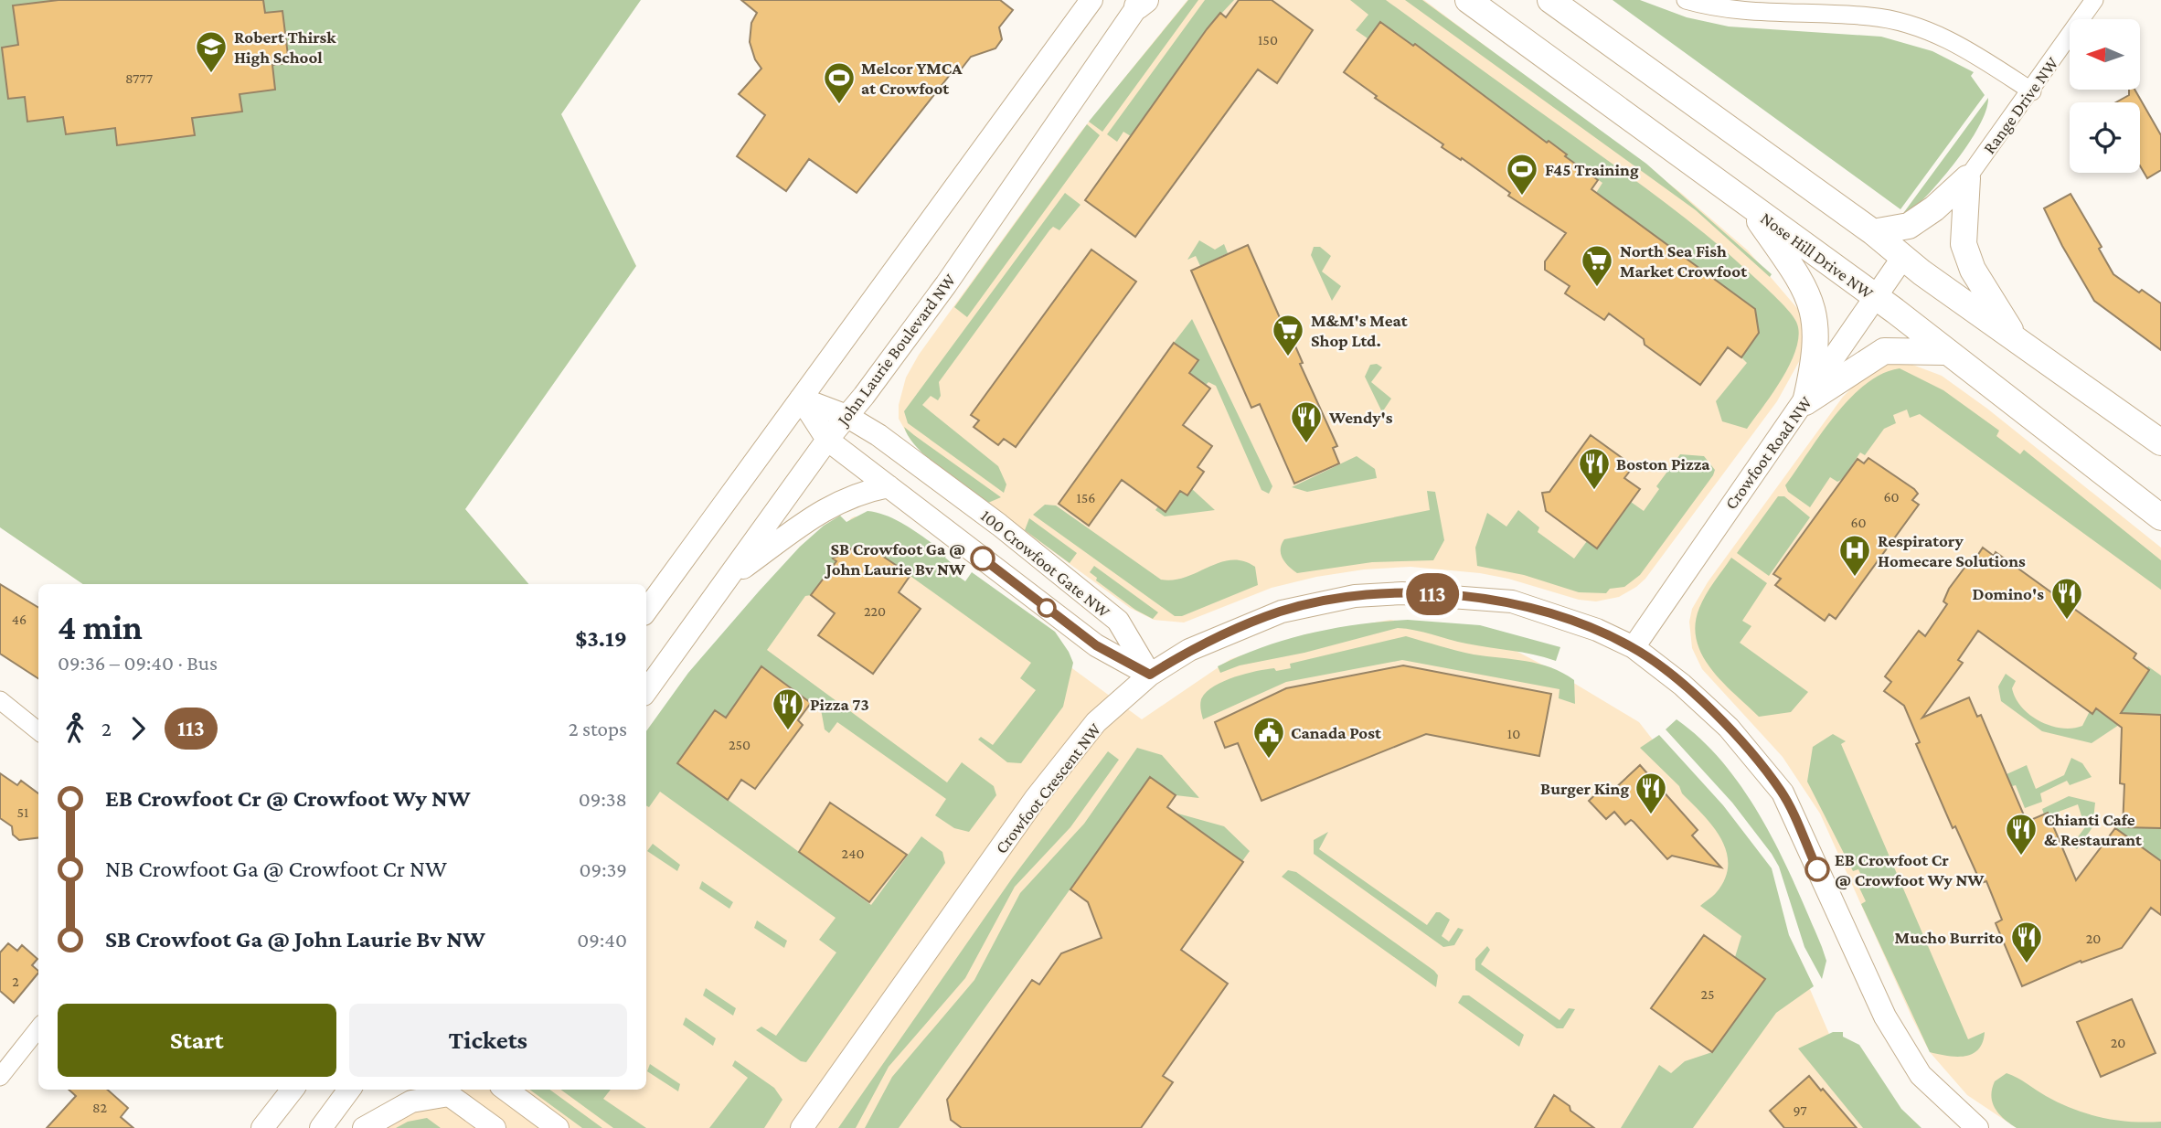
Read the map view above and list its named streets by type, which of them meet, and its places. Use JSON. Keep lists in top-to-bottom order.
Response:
{
  "streets": {
    "main road": ["Nose Hill Drive NW"],
    "street": [
      "Range Drive NW",
      "John Laurie Boulevard NW",
      "Crowfoot Road NW",
      "100 Crowfoot Gate NW",
      "Crowfoot Crescent NW"
    ]
  },
  "crossings": [
    ["Nose Hill Drive NW", "Crowfoot Road NW"],
    ["John Laurie Boulevard NW", "100 Crowfoot Gate NW"],
    ["Crowfoot Road NW", "Crowfoot Crescent NW"],
    ["100 Crowfoot Gate NW", "Crowfoot Crescent NW"]
  ],
  "places": {
    "school or university": ["Robert Thirsk High School"],
    "sports": ["Melcor YMCA at Crowfoot", "F45 Training"],
    "supermarket": ["North Sea Fish Market Crowfoot", "M&M's Meat Shop Ltd."],
    "restaurant": [
      "Wendy's",
      "Boston Pizza",
      "Domino's",
      "Pizza 73",
      "Burger King",
      "Chianti Cafe & Restaurant",
      "Mucho Burrito"
    ],
    "other": ["SB Crowfoot Ga @ John Laurie Bv NW", "EB Crowfoot Cr @ Crowfoot Wy NW"],
    "hospital": ["Respiratory Homecare Solutions"],
    "public building": ["Canada Post"]
  },
  "lines": ["bus line 113"],
  "house_numbers": [
    "150",
    "8777",
    "60",
    "156",
    "60",
    "220",
    "46",
    "10",
    "250",
    "51",
    "240",
    "20",
    "2",
    "25",
    "20",
    "82",
    "97"
  ],
  "north": "left",
  "page": {
    "on_map": "113",
    "heading": ["4 min", "09:36 – 09:40 · Bus", "$3.19"],
    "legs": ["2", "113", "2 stops"],
    "list": [
      {
        "name": "EB Crowfoot Cr @ Crowfoot Wy NW",
        "value": "09:38"
      },
      {
        "name": "NB Crowfoot Ga @ Crowfoot Cr NW",
        "value": "09:39"
      },
      {
        "name": "SB Crowfoot Ga @ John Laurie Bv NW",
        "value": "09:40"
      }
    ],
    "buttons": ["Start", "Tickets"]
  }
}
